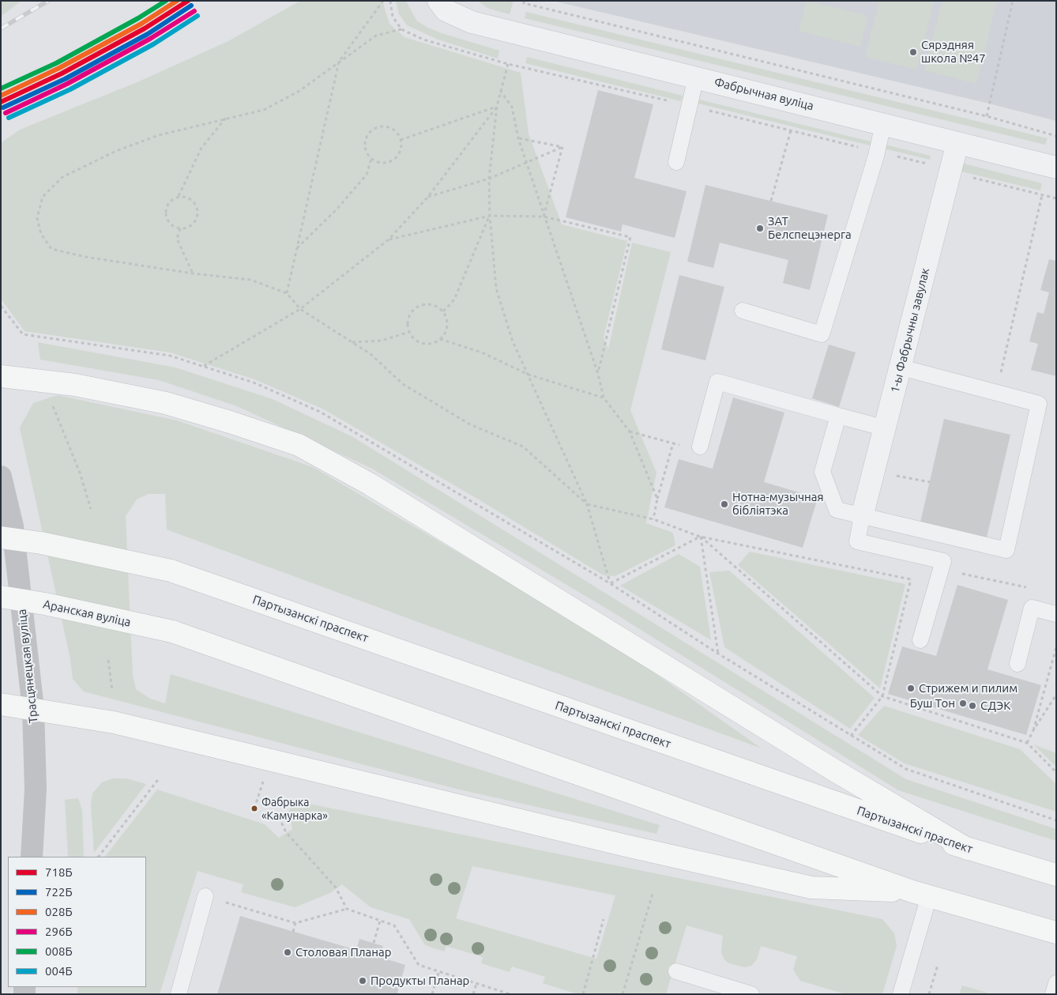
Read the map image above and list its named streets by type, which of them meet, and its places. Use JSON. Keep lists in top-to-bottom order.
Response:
{
  "streets": {
    "main road": ["Аранская вуліца", "Партызанскі праспект", "Трасцянецкая вуліца"],
    "street": ["Фабрычная вуліца", "1-ы Фабрычны завулак"]
  },
  "crossings": [
    ["Фабрычная вуліца", "1-ы Фабрычны завулак"]
  ],
  "places": [
    "Сярэдняя школа №47",
    "ЗАТ Белспецэнерга",
    "Нотна-музычная бібліятэка",
    "Стрижем и пилим",
    "Буш Тон",
    "СДЭК",
    "Фабрыка «Камунарка»",
    "Столовая Планар",
    "Продукты Планар"
  ],
  "lines": [
    "transit line 718Б",
    "transit line 028Б",
    "transit line 008Б",
    "transit line 722Б",
    "transit line 296Б",
    "transit line 004Б"
  ],
  "legend": [
    "718Б",
    "722Б",
    "028Б",
    "296Б",
    "008Б",
    "004Б"
  ]
}
